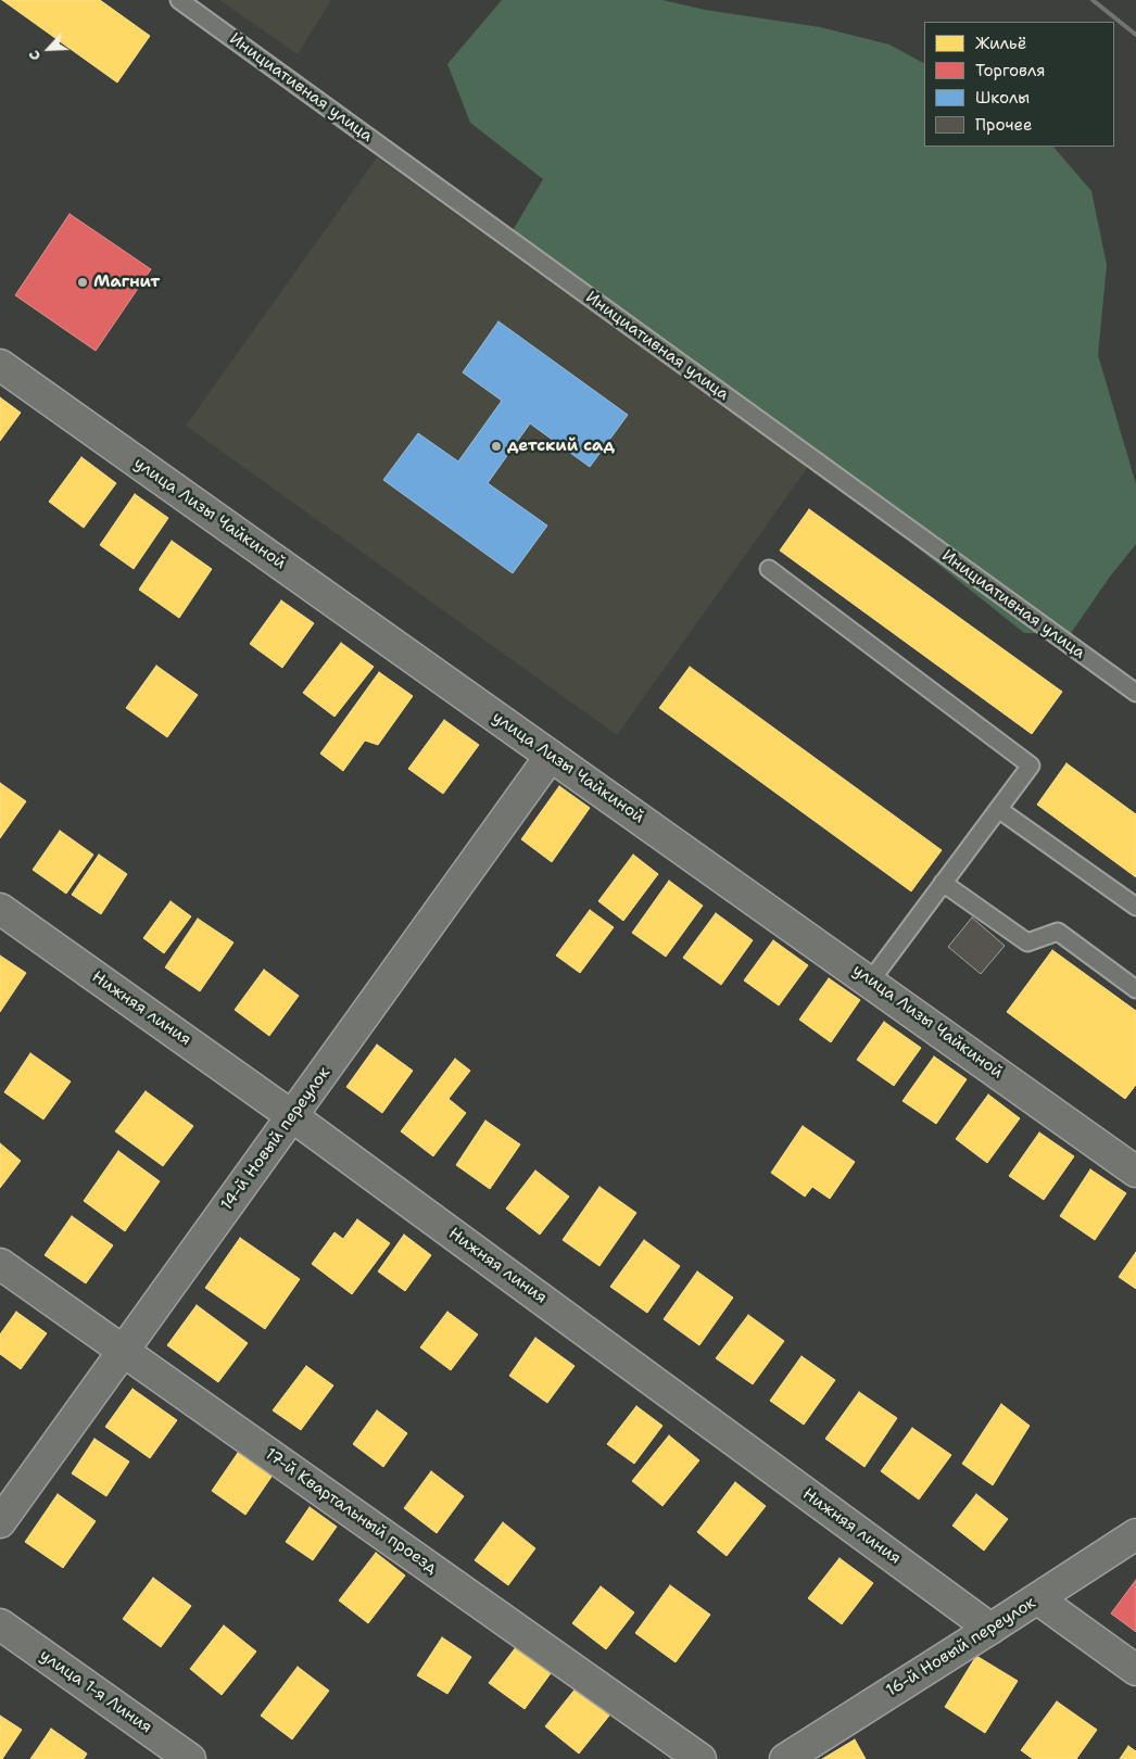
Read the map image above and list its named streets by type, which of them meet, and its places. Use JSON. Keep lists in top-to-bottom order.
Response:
{
  "streets": {
    "street": [
      "улица Лизы Чайкиной",
      "Нижняя линия",
      "14-й Новый переулок",
      "17-й Квартальный проезд",
      "16-й Новый переулок",
      "улица 1-я Линия"
    ],
    "lane": ["Инициативная улица"]
  },
  "crossings": [
    ["улица Лизы Чайкиной", "14-й Новый переулок"],
    ["Нижняя линия", "14-й Новый переулок"],
    ["Нижняя линия", "16-й Новый переулок"],
    ["14-й Новый переулок", "17-й Квартальный проезд"]
  ],
  "places": ["Магнит", "детский сад"],
  "legend": [
    "Жильё",
    "Торговля",
    "Школы",
    "Прочее"
  ],
  "north": "bottom left"
}
